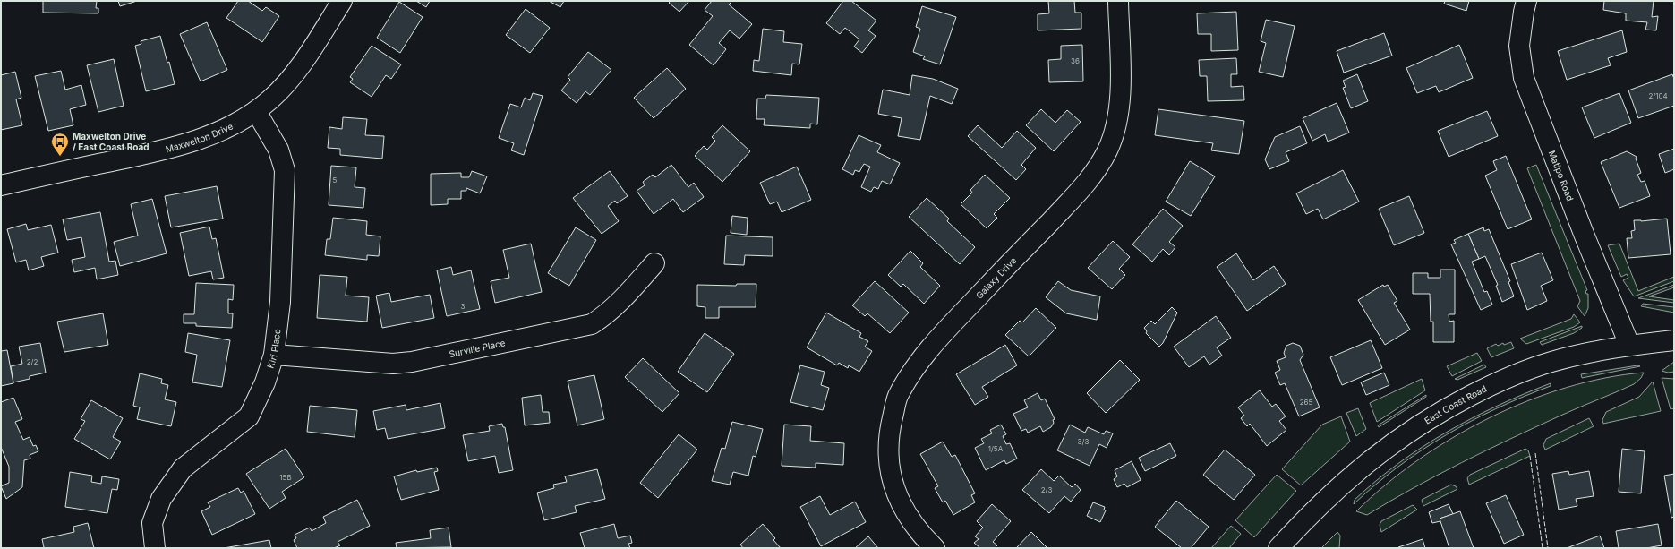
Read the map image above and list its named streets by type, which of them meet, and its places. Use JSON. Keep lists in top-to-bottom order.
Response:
{
  "streets": {
    "street": [
      "Maxwelton Drive",
      "Matipo Road",
      "Galaxy Drive",
      "Kiri Place",
      "Surville Place",
      "East Coast Road"
    ]
  },
  "crossings": [
    ["Maxwelton Drive", "Kiri Place"],
    ["Matipo Road", "East Coast Road"],
    ["Kiri Place", "Surville Place"]
  ],
  "places": {
    "bus stop": ["Maxwelton Drive / East Coast Road"]
  },
  "house_numbers": [
    "36",
    "2/104",
    "5",
    "3",
    "2/2",
    "265",
    "3/3",
    "1/5A",
    "15B",
    "2/3"
  ]
}
